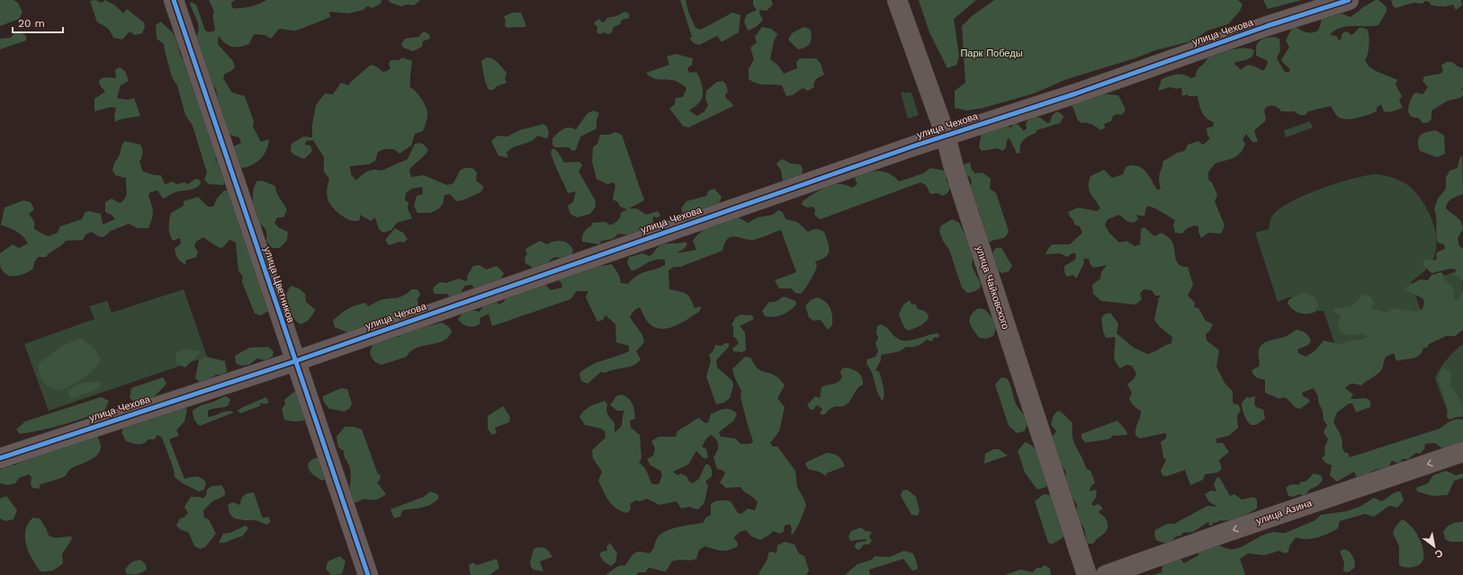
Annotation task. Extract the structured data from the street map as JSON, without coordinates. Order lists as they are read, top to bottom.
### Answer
{
  "streets": {
    "street": [
      "улица Чехова",
      "улица Цветников",
      "улица Чайковского",
      "улица Азина"
    ]
  },
  "crossings": [
    ["улица Чехова", "улица Цветников"],
    ["улица Чехова", "улица Чайковского"]
  ],
  "one_way": ["улица Азина"],
  "parks": ["Парк Победы"],
  "scale_bar": "20 m",
  "north": "bottom right"
}
